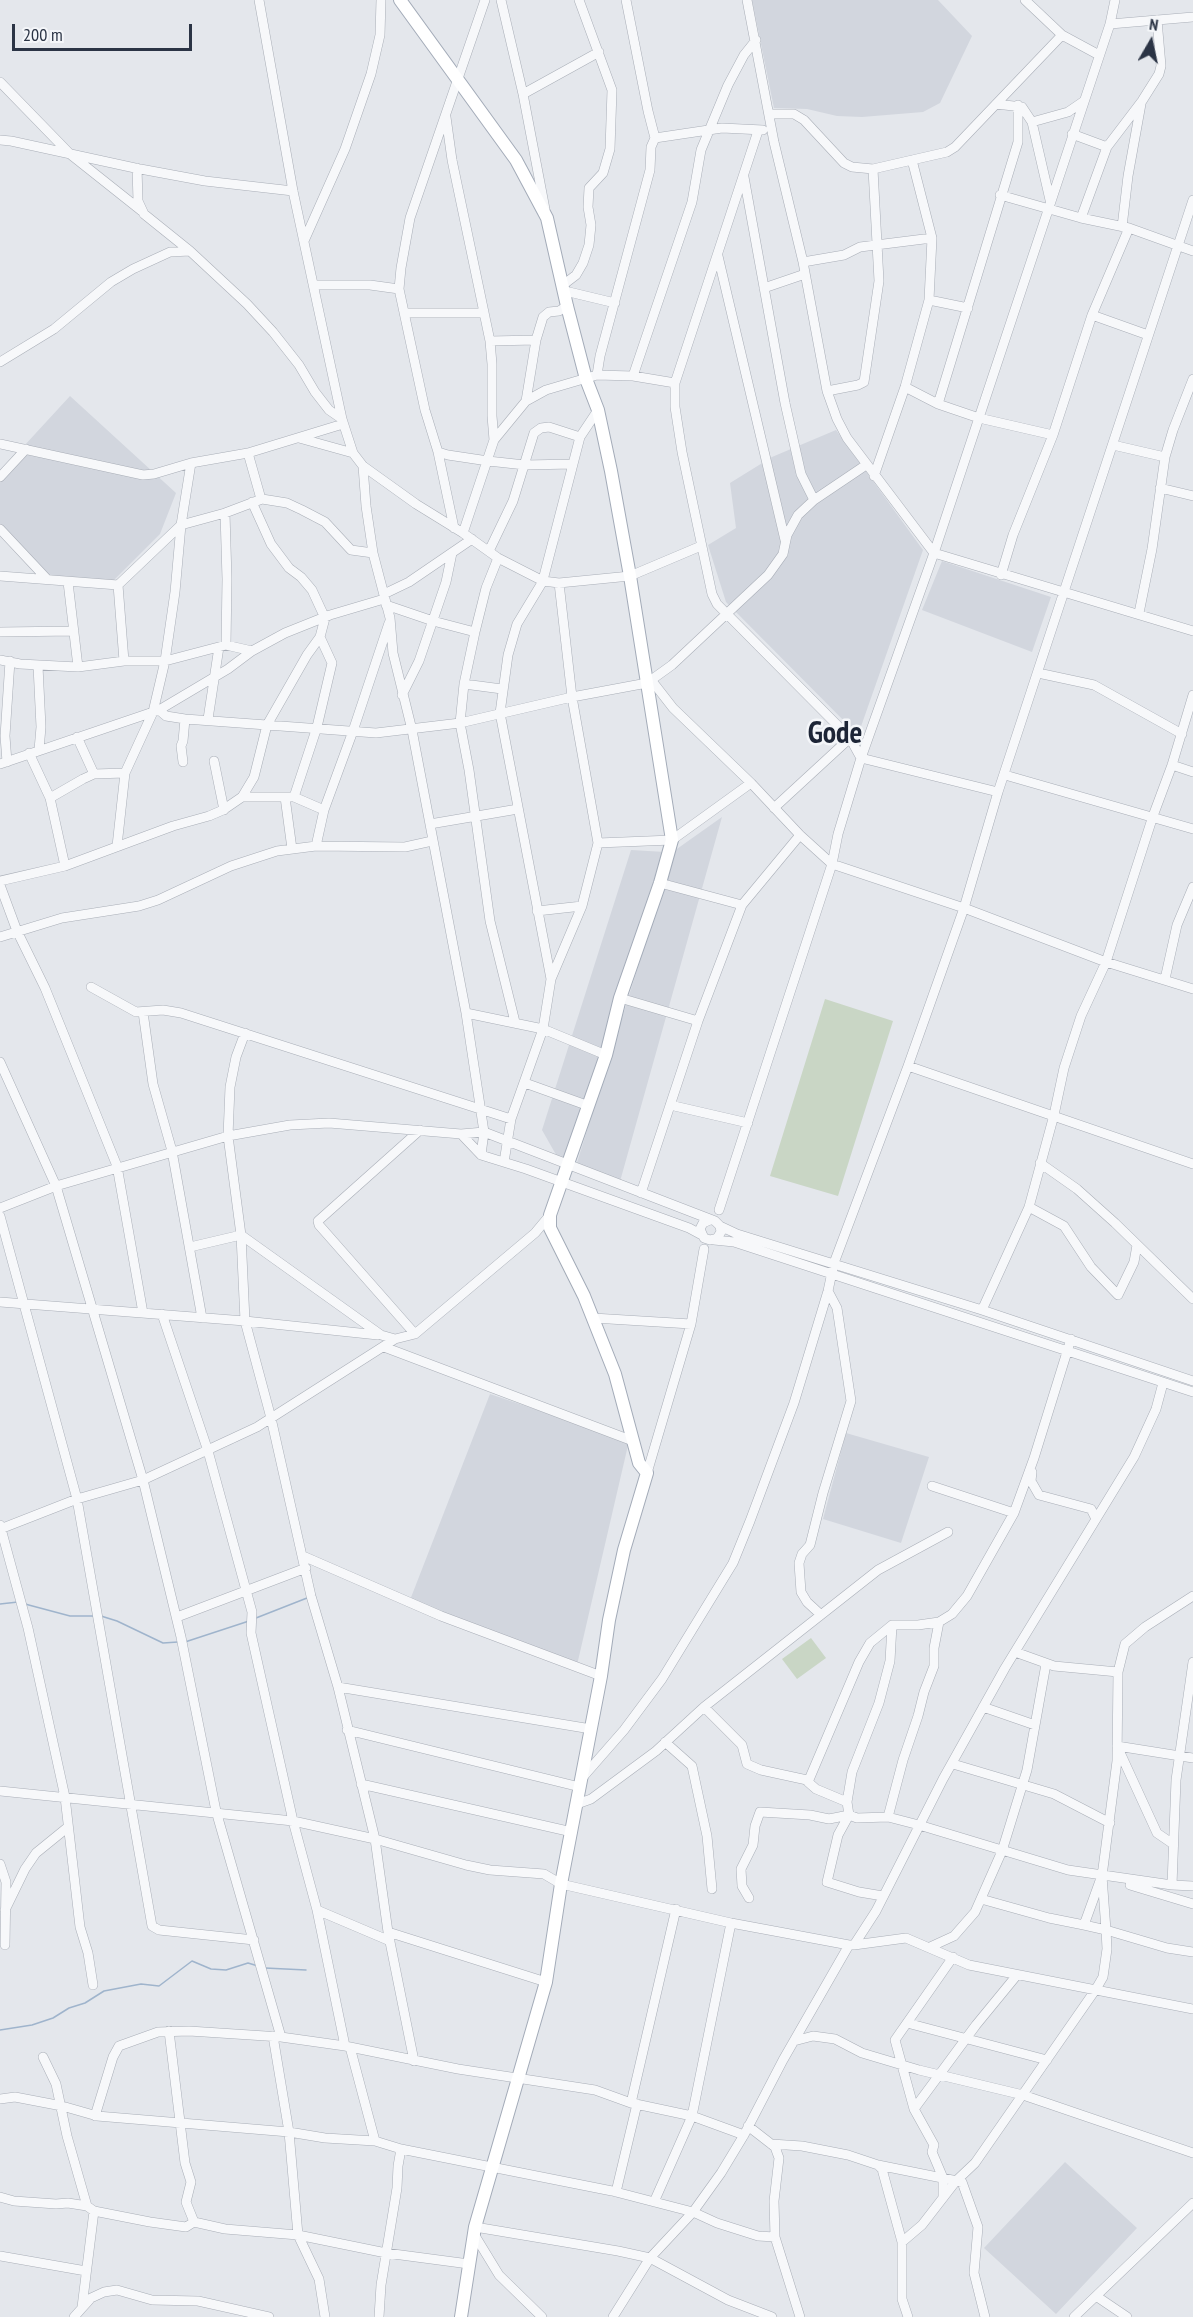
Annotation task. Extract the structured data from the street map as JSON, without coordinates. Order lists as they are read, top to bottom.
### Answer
{
  "districts": ["Gode"],
  "scale_bar": "200 m",
  "north": "top"
}
